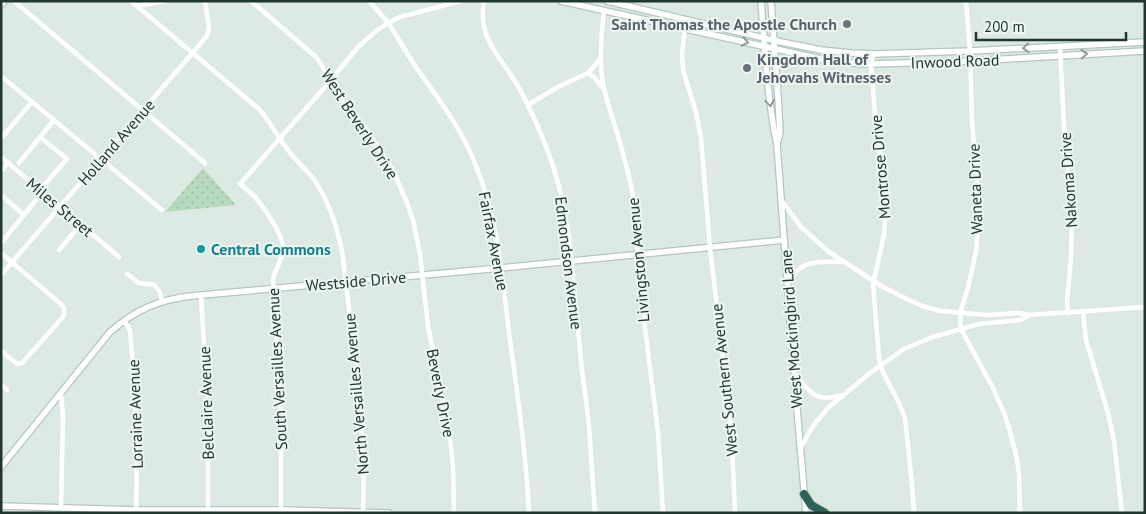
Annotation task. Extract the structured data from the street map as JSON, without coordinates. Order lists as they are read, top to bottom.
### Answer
{
  "streets": {
    "main road": ["Inwood Road", "Westside Drive", "West Mockingbird Lane"],
    "street": [
      "West Beverly Drive",
      "Holland Avenue",
      "Montrose Drive",
      "Nakoma Drive",
      "Waneta Drive",
      "Miles Street",
      "Fairfax Avenue",
      "Livingston Avenue",
      "Edmondson Avenue",
      "South Versailles Avenue",
      "West Southern Avenue",
      "Beverly Drive",
      "North Versailles Avenue",
      "Belclaire Avenue",
      "Lorraine Avenue"
    ]
  },
  "crossings": [
    ["Inwood Road", "Montrose Drive"],
    ["Inwood Road", "Nakoma Drive"],
    ["Inwood Road", "Waneta Drive"],
    ["Inwood Road", "Livingston Avenue"],
    ["Inwood Road", "West Mockingbird Lane"],
    ["Inwood Road", "West Southern Avenue"],
    ["West Beverly Drive", "Westside Drive"],
    ["West Beverly Drive", "Beverly Drive"],
    ["Holland Avenue", "Miles Street"],
    ["Holland Avenue", "North Versailles Avenue"],
    ["Montrose Drive", "West Mockingbird Lane"],
    ["Fairfax Avenue", "Westside Drive"],
    ["Livingston Avenue", "Westside Drive"],
    ["Edmondson Avenue", "Westside Drive"],
    ["Westside Drive", "West Mockingbird Lane"],
    ["Westside Drive", "South Versailles Avenue"],
    ["Westside Drive", "West Southern Avenue"],
    ["Westside Drive", "Beverly Drive"],
    ["Westside Drive", "North Versailles Avenue"],
    ["Westside Drive", "Belclaire Avenue"],
    ["Westside Drive", "Lorraine Avenue"],
    ["South Versailles Avenue", "North Versailles Avenue"]
  ],
  "places": ["Saint Thomas the Apostle Church", "Kingdom Hall of Jehovahs Witnesses", "Central Commons"],
  "scale_bar": "200 m"
}
